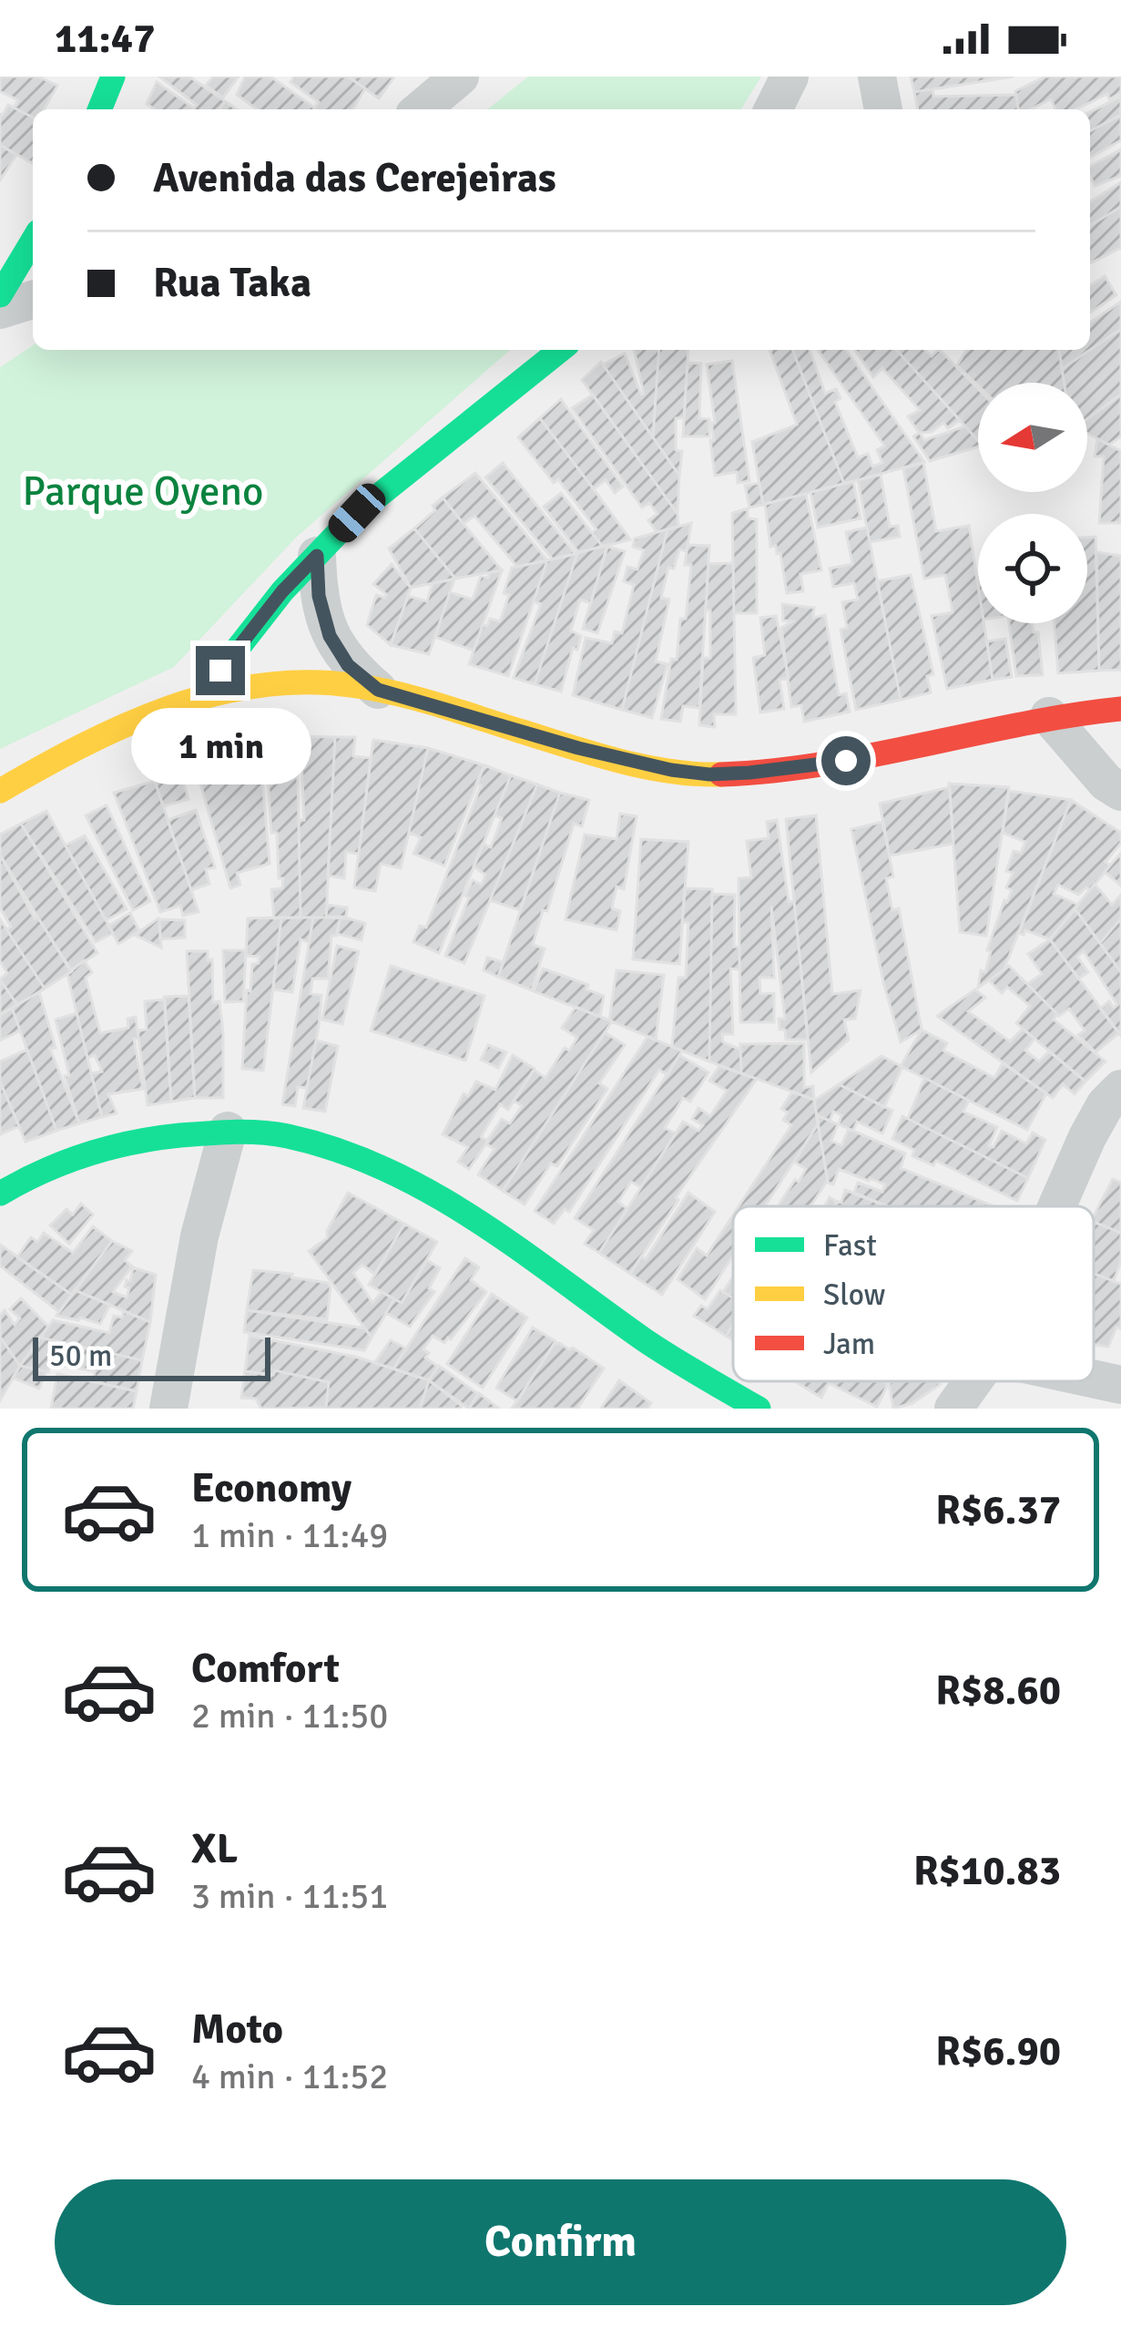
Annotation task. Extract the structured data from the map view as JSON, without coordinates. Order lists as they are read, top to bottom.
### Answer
{
  "parks": ["Parque Oyeno"],
  "legend": ["Fast", "Slow", "Jam"],
  "scale_bar": "50 m",
  "north": "left",
  "page": {
    "status": "11:47",
    "banner": ["Avenida das Cerejeiras", "Rua Taka"],
    "bubble": "1 min",
    "scale": "50 m",
    "list": [
      {
        "name": "Economy",
        "note": "1 min · 11:49",
        "value": "R$6.37"
      },
      {
        "name": "Comfort",
        "note": "2 min · 11:50",
        "value": "R$8.60"
      },
      {
        "name": "XL",
        "note": "3 min · 11:51",
        "value": "R$10.83"
      },
      {
        "name": "Moto",
        "note": "4 min · 11:52",
        "value": "R$6.90"
      }
    ],
    "buttons": "Confirm"
  }
}
